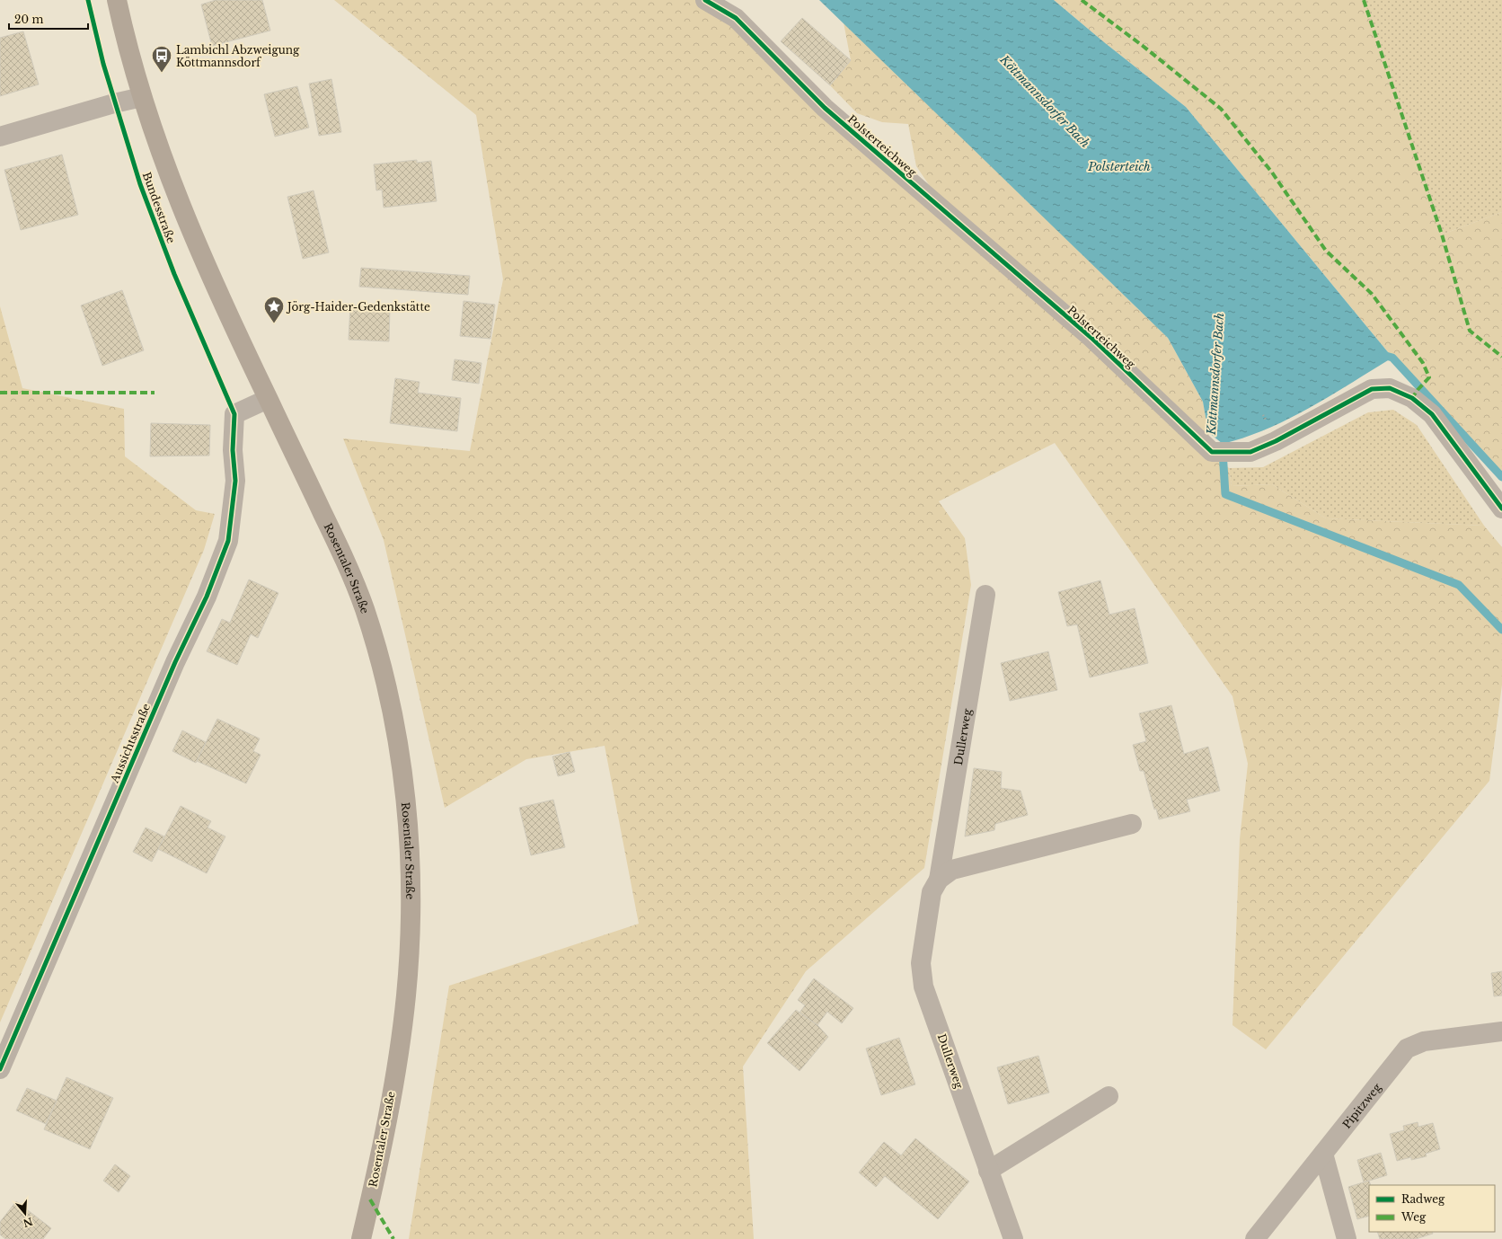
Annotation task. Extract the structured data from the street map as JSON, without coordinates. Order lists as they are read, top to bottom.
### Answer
{
  "streets": {
    "main road": ["Bundesstraße", "Rosentaler Straße"],
    "street": [
      "Polsterteichweg",
      "Dullerweg",
      "Aussichtsstraße",
      "Pipitzweg"
    ]
  },
  "crossings": [
    ["Bundesstraße", "Rosentaler Straße"],
    ["Bundesstraße", "Aussichtsstraße"]
  ],
  "water": ["Köttmannsdorfer Bach", "Polsterteich"],
  "places": {
    "bus stop": ["Lambichl Abzweigung Köttmannsdorf"],
    "place": ["Jörg-Haider-Gedenkstätte"]
  },
  "legend": ["Radweg", "Weg"],
  "scale_bar": "20 m",
  "north": "bottom"
}
